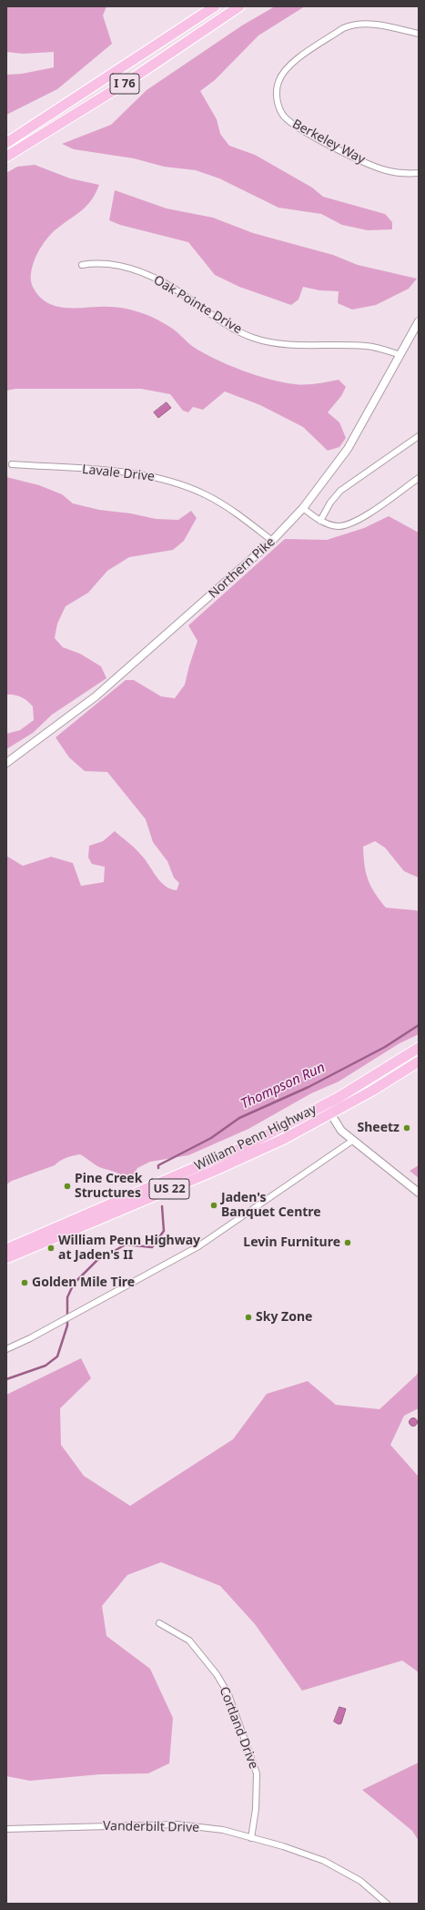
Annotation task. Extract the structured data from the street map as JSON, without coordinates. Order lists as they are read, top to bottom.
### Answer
{
  "streets": {
    "highway": ["I 76", "William Penn Highway", "US 22"],
    "main road": ["Northern Pike"],
    "street": [
      "Berkeley Way",
      "Oak Pointe Drive",
      "Lavale Drive",
      "Cortland Drive",
      "Vanderbilt Drive"
    ]
  },
  "crossings": [
    ["Oak Pointe Drive", "Northern Pike"],
    ["Lavale Drive", "Northern Pike"],
    ["Cortland Drive", "Vanderbilt Drive"]
  ],
  "water": ["Thompson Run"],
  "places": [
    "Sheetz",
    "Pine Creek Structures",
    "Jaden's Banquet Centre",
    "Levin Furniture",
    "William Penn Highway at Jaden's II",
    "Golden Mile Tire",
    "Sky Zone"
  ]
}
